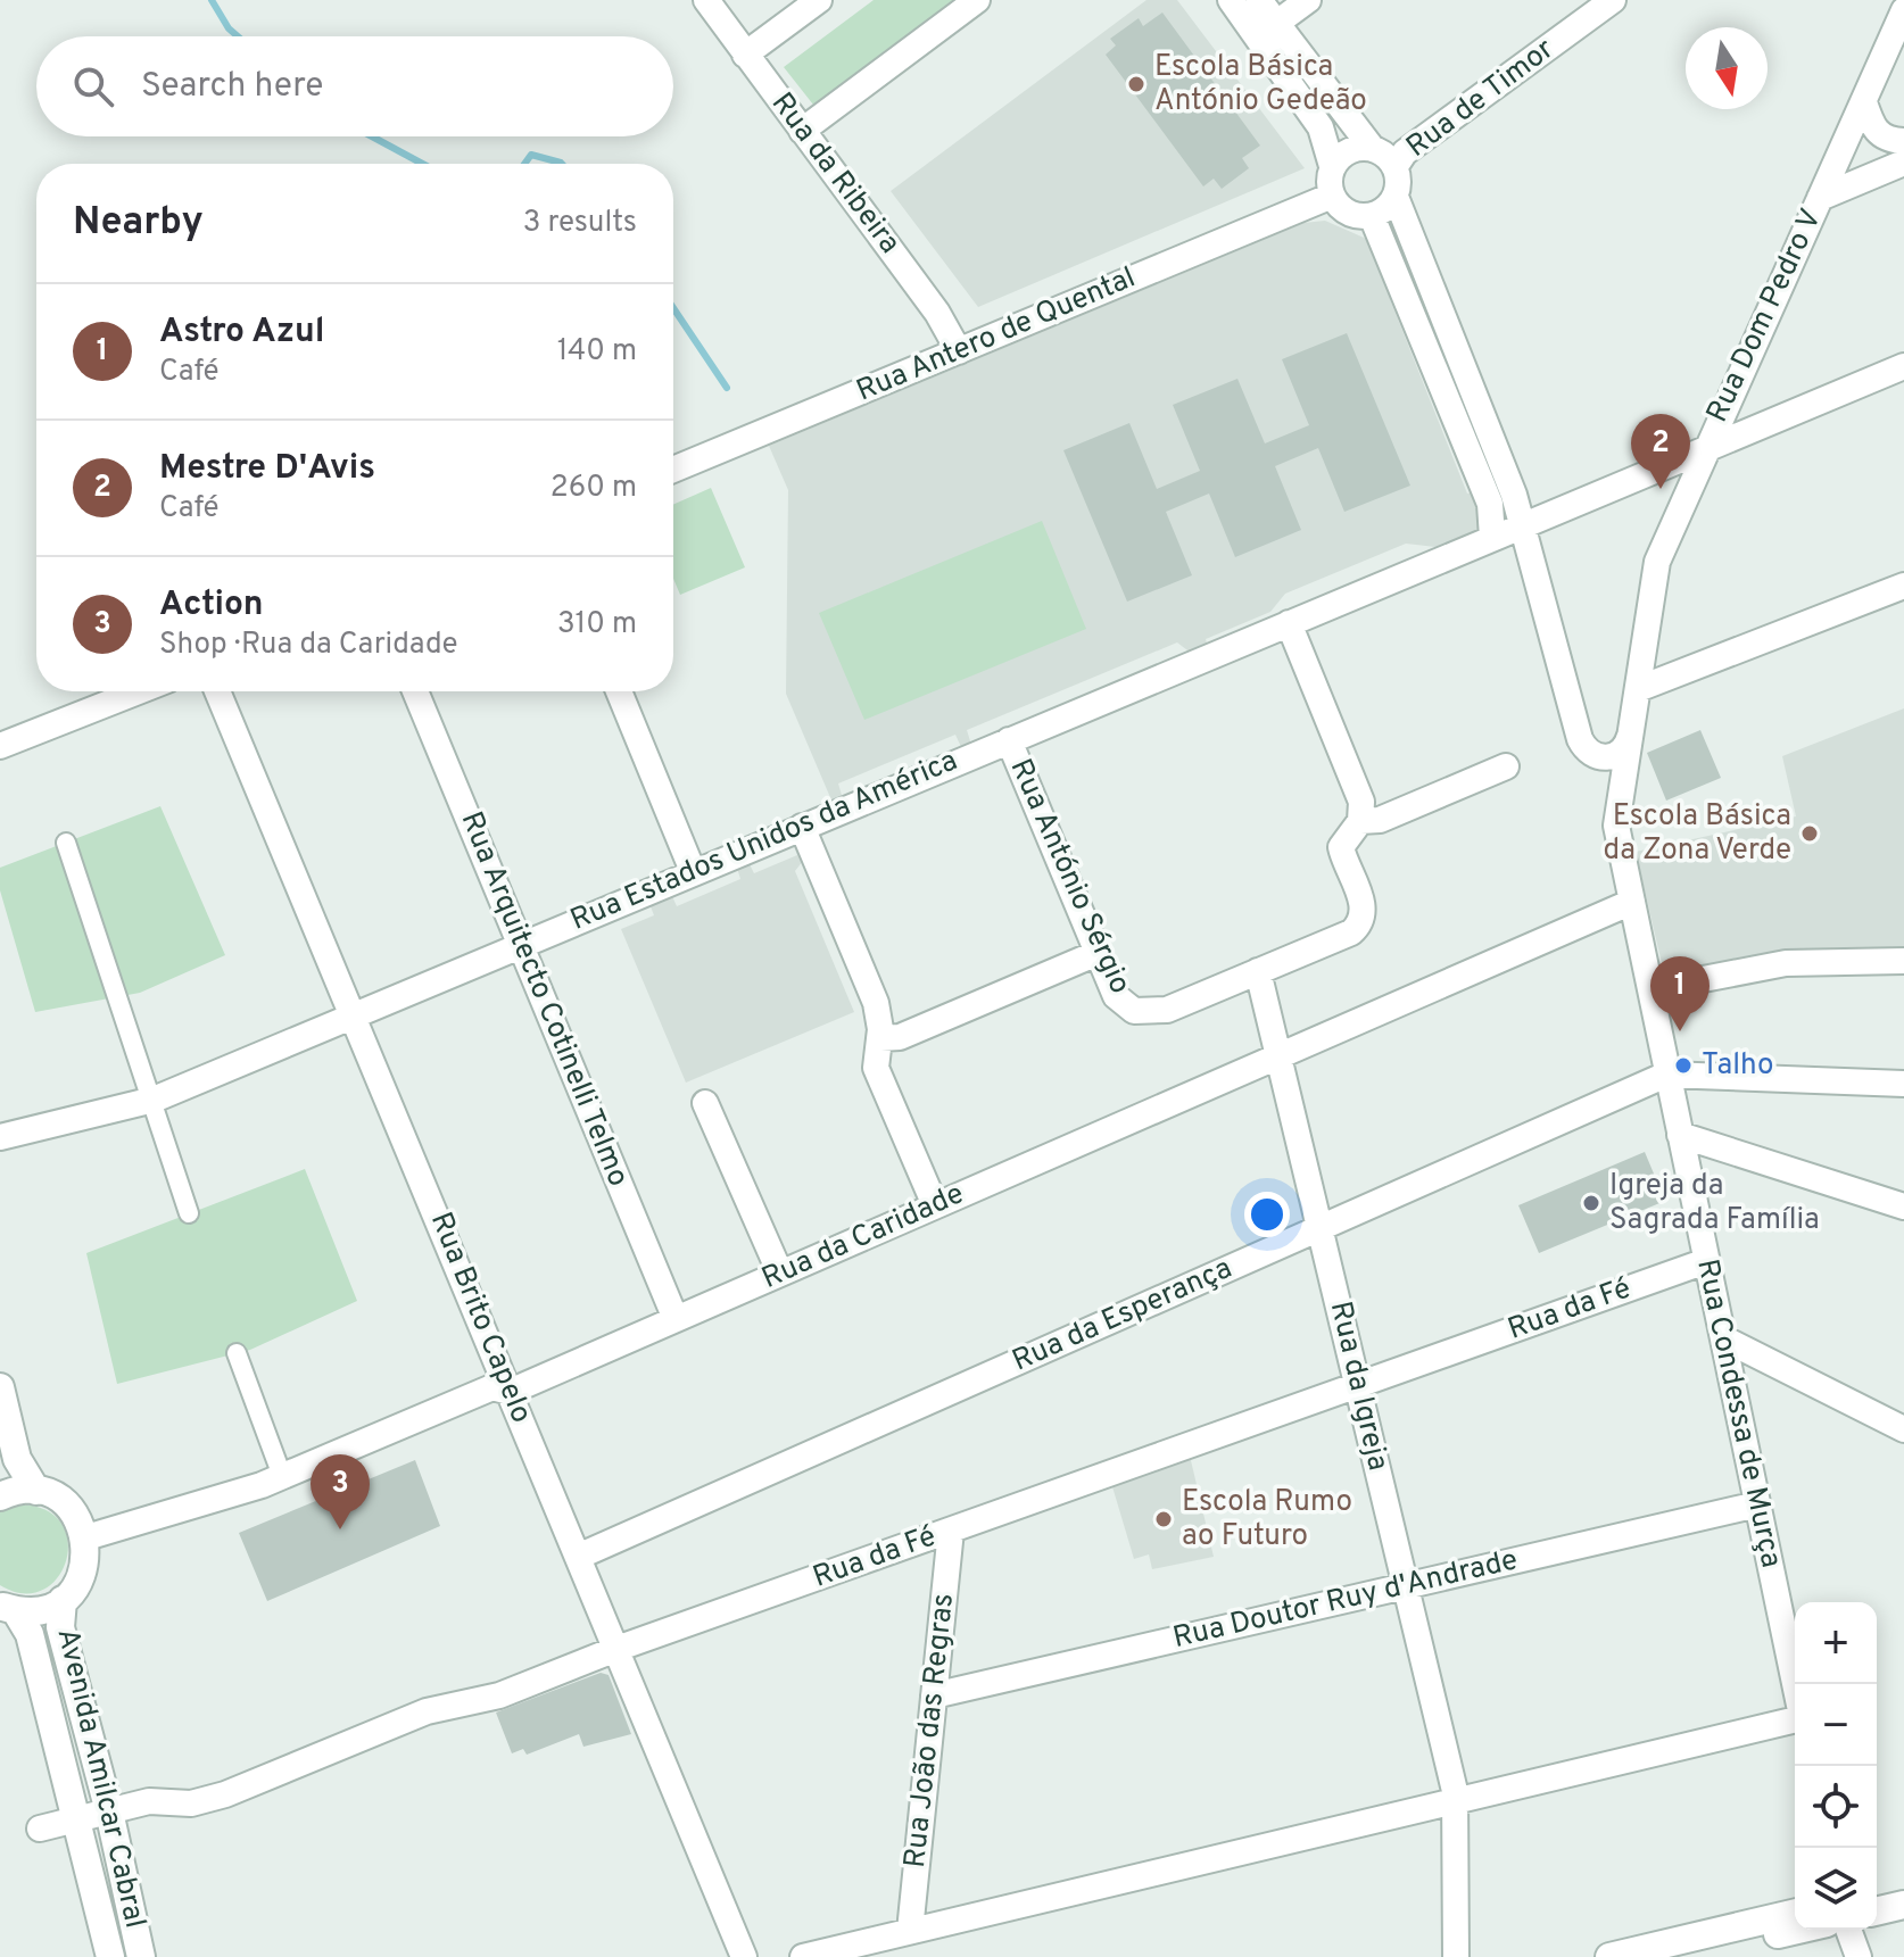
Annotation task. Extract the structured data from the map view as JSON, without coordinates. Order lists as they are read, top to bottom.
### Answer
{
  "streets": {
    "street": [
      "Rua de Timor",
      "Rua da Ribeira",
      "Rua Dom Pedro V",
      "Rua Antero de Quental",
      "Rua Estados Unidos da América",
      "Rua António Sérgio",
      "Rua Arquitecto Cotinelli Telmo",
      "Rua da Caridade",
      "Rua da Fé",
      "Rua da Esperança",
      "Rua Brito Capelo",
      "Rua da Igreja",
      "Rua Condessa de Murça",
      "Rua Doutor Ruy d'Andrade",
      "Rua João das Regras",
      "Avenida Amilcar Cabral"
    ]
  },
  "crossings": [
    ["Rua de Timor", "Rua Antero de Quental"],
    ["Rua da Ribeira", "Rua Antero de Quental"],
    ["Rua Dom Pedro V", "Rua Estados Unidos da América"],
    ["Rua Dom Pedro V", "Rua Condessa de Murça"],
    ["Rua Estados Unidos da América", "Rua António Sérgio"],
    ["Rua Estados Unidos da América", "Rua Arquitecto Cotinelli Telmo"],
    ["Rua Estados Unidos da América", "Rua Brito Capelo"],
    ["Rua António Sérgio", "Rua da Igreja"],
    ["Rua Arquitecto Cotinelli Telmo", "Rua da Caridade"],
    ["Rua da Caridade", "Rua Brito Capelo"],
    ["Rua da Caridade", "Rua da Igreja"],
    ["Rua da Caridade", "Rua Condessa de Murça"],
    ["Rua da Fé", "Rua Brito Capelo"],
    ["Rua da Fé", "Rua da Igreja"],
    ["Rua da Fé", "Rua Condessa de Murça"],
    ["Rua da Fé", "Rua João das Regras"],
    ["Rua da Fé", "Avenida Amilcar Cabral"],
    ["Rua da Esperança", "Rua Brito Capelo"],
    ["Rua da Esperança", "Rua da Igreja"],
    ["Rua da Esperança", "Rua Condessa de Murça"],
    ["Rua da Igreja", "Rua Doutor Ruy d'Andrade"],
    ["Rua Condessa de Murça", "Rua Doutor Ruy d'Andrade"],
    ["Rua Doutor Ruy d'Andrade", "Rua João das Regras"]
  ],
  "places": [
    "Escola Básica António Gedeão",
    "Escola Básica da Zona Verde",
    "Talho",
    "Igreja da Sagrada Família",
    "Escola Rumo ao Futuro"
  ],
  "north": "bottom",
  "page": {
    "search": "Search here",
    "heading": ["Nearby", "3 results"],
    "list": [
      {
        "mark": "1",
        "name": "Astro Azul",
        "note": "Café",
        "value": "140 m"
      },
      {
        "mark": "2",
        "name": "Mestre D'Avis",
        "note": "Café",
        "value": "260 m"
      },
      {
        "mark": "3",
        "name": "Action",
        "note": "Shop · Rua da Caridade",
        "value": "310 m"
      }
    ],
    "pins": ["2", "1", "3"],
    "map_buttons": ["+", "−"]
  }
}
